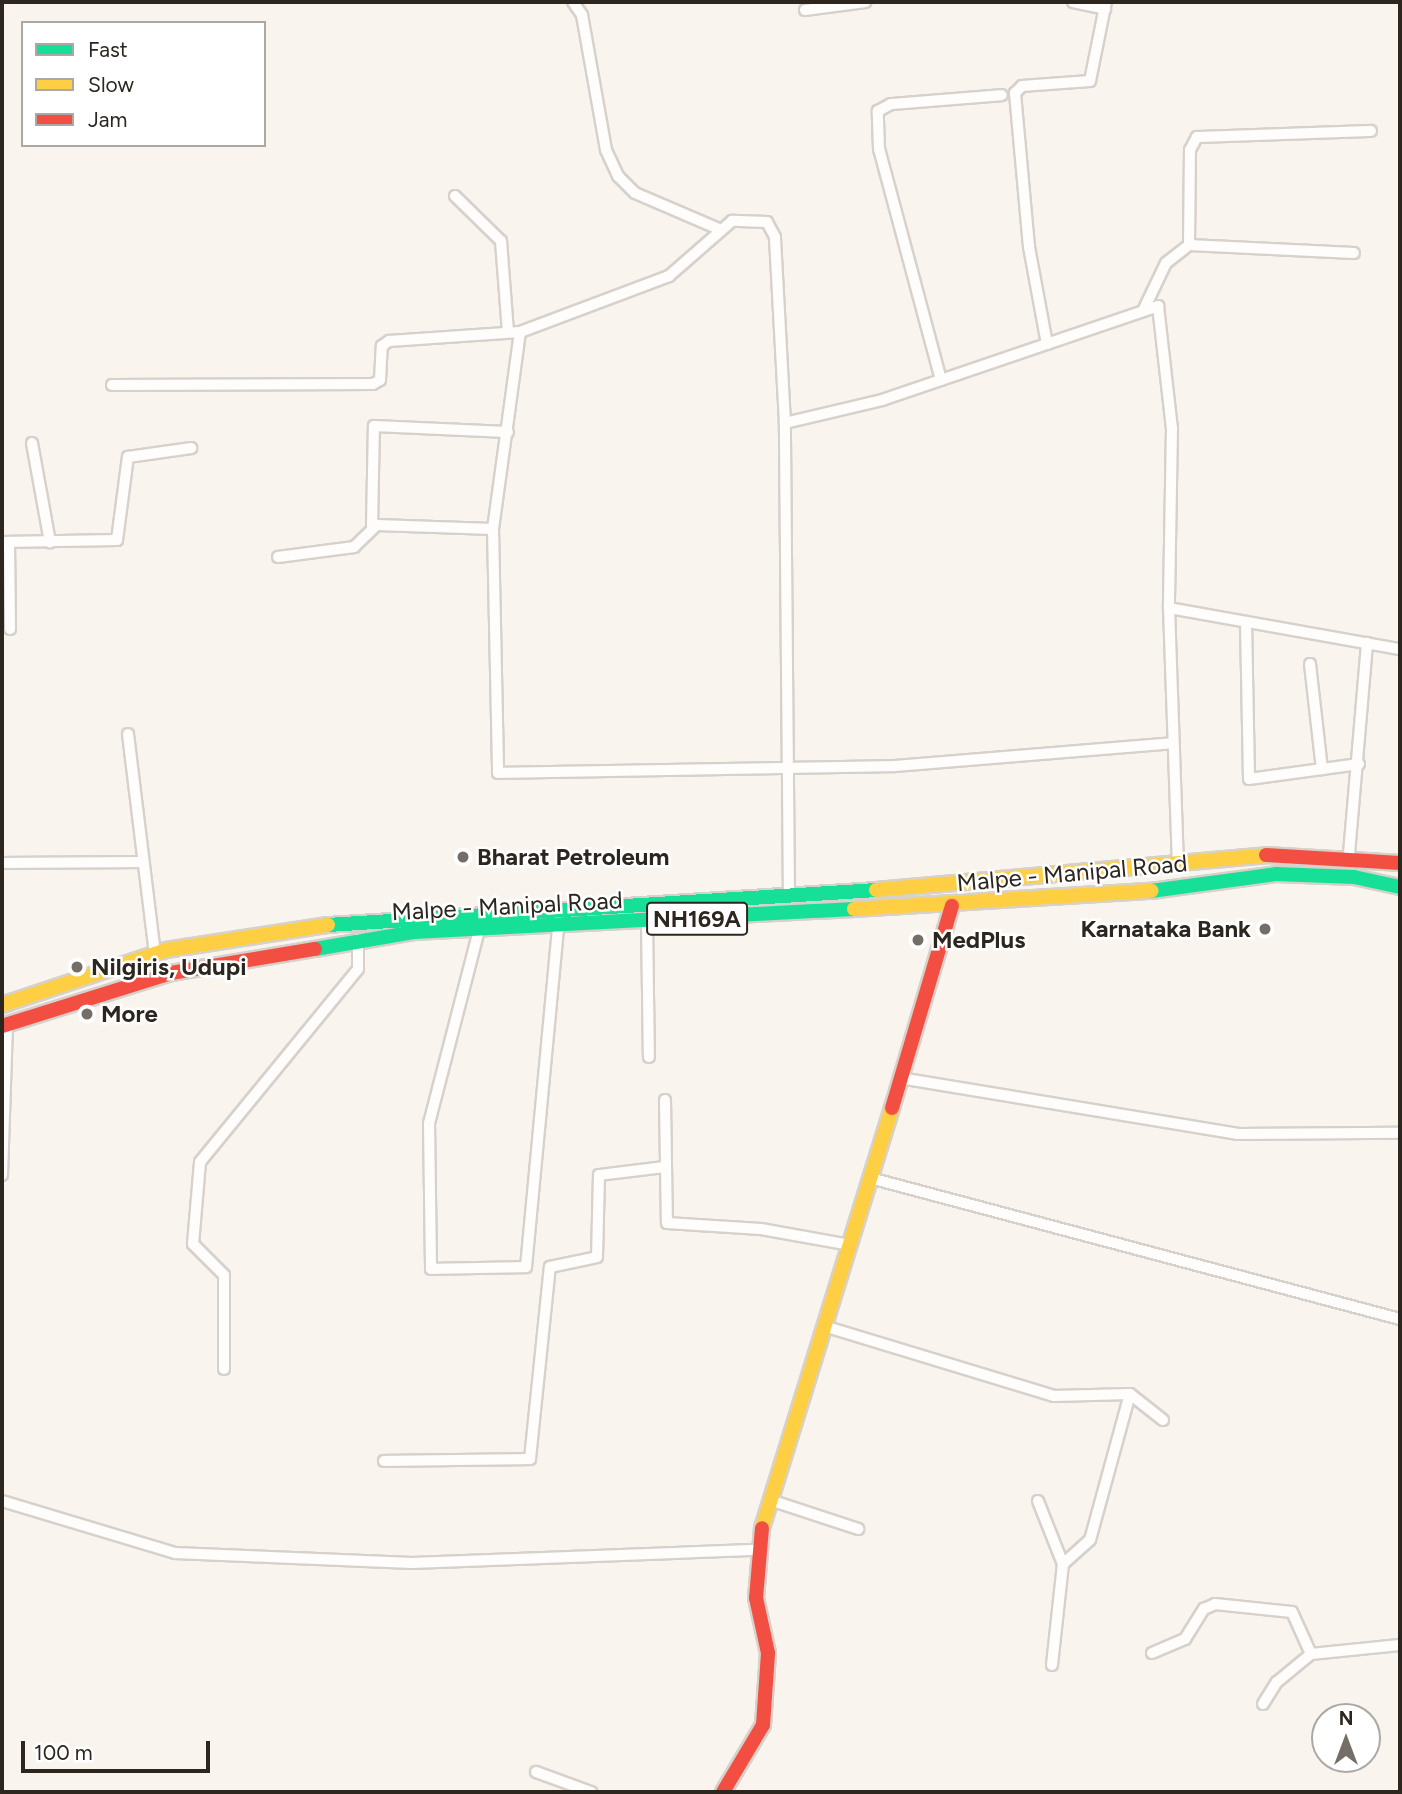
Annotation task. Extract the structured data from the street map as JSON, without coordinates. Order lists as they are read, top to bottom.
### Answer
{
  "streets": {
    "main road": ["Malpe - Manipal Road", "NH169A"]
  },
  "places": [
    "Bharat Petroleum",
    "Karnataka Bank",
    "MedPlus",
    "Nilgiris, Udupi",
    "More"
  ],
  "legend": ["Fast", "Slow", "Jam"],
  "scale_bar": "100 m",
  "north": "top"
}
